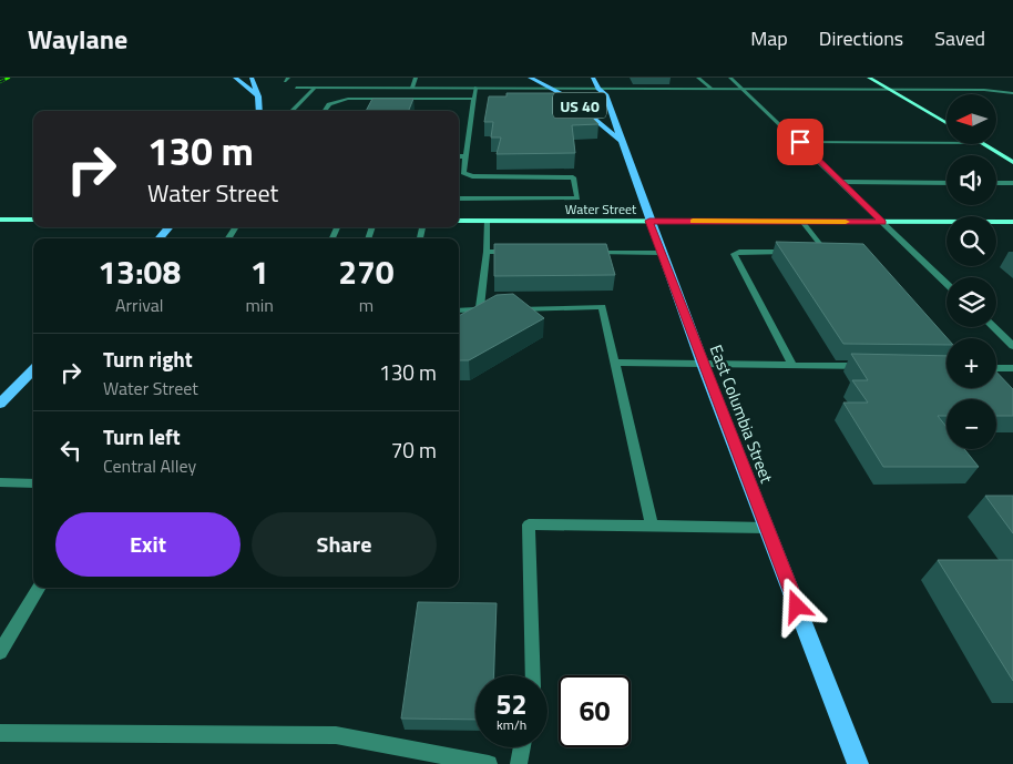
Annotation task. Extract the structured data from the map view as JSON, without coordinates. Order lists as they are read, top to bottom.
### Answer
{
  "streets": {
    "main road": ["US 40", "East Columbia Street"],
    "street": ["Water Street"]
  },
  "crossings": [
    ["US 40", "East Columbia Street"],
    ["Water Street", "East Columbia Street"]
  ],
  "north": "left",
  "page": {
    "header": "Waylane",
    "nav": ["Map", "Directions", "Saved"],
    "map_buttons": ["+", "−"],
    "turn": ["130 m", "Water Street"],
    "eta": [
      "13:08",
      "Arrival",
      "1",
      "min",
      "270",
      "m"
    ],
    "list": [
      {
        "name": "Turn right",
        "note": "Water Street",
        "value": "130 m"
      },
      {
        "name": "Turn left",
        "note": "Central Alley",
        "value": "70 m"
      }
    ],
    "buttons": ["Exit", "Share"],
    "speed": "52 km/h",
    "limit": "60"
  }
}
